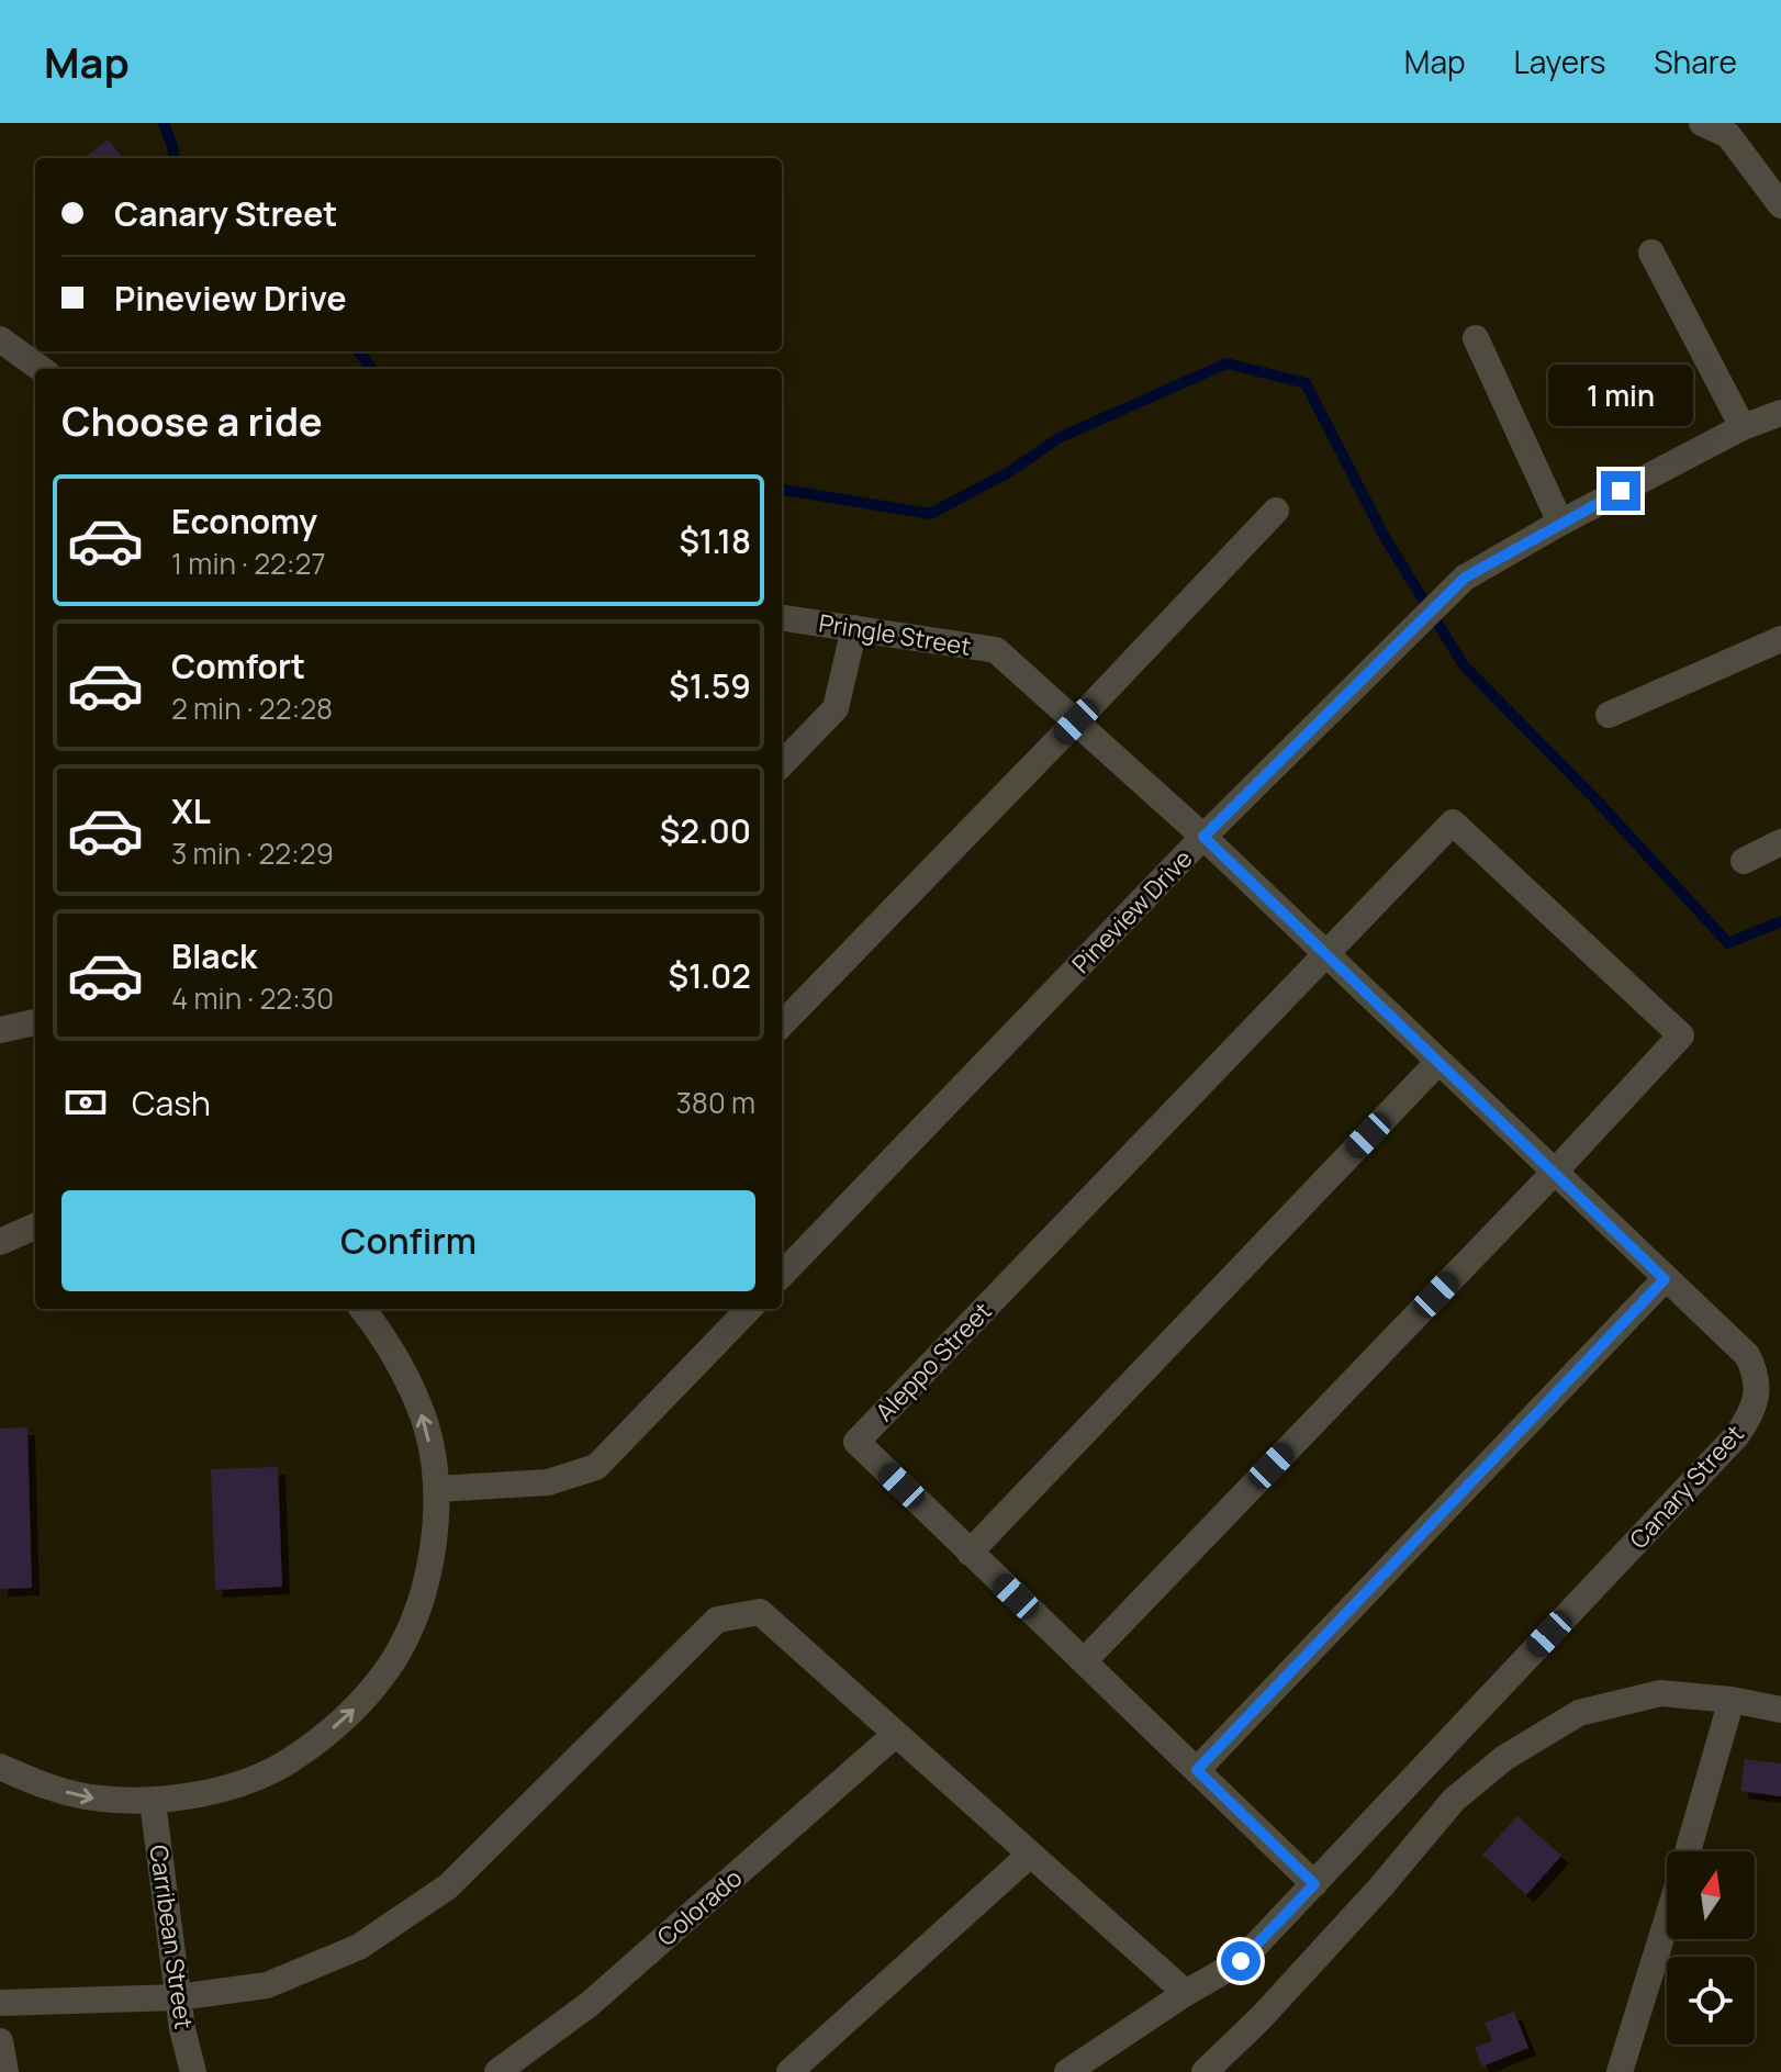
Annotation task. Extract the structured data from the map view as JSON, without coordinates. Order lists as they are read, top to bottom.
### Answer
{
  "streets": {
    "street": [
      "Pringle Street",
      "Pineview Drive",
      "Aleppo Street",
      "Canary Street",
      "Colorado",
      "Carribean Street"
    ]
  },
  "crossings": [
    ["Pringle Street", "Pineview Drive"],
    ["Pringle Street", "Canary Street"],
    ["Pineview Drive", "Canary Street"],
    ["Aleppo Street", "Canary Street"]
  ],
  "north": "top",
  "page": {
    "header": "Map",
    "nav": ["Map", "Layers", "Share"],
    "banner": ["Canary Street", "Pineview Drive"],
    "bubble": "1 min",
    "heading": "Choose a ride",
    "list": [
      {
        "name": "Economy",
        "note": "1 min · 22:27",
        "value": "$1.18"
      },
      {
        "name": "Comfort",
        "note": "2 min · 22:28",
        "value": "$1.59"
      },
      {
        "name": "XL",
        "note": "3 min · 22:29",
        "value": "$2.00"
      },
      {
        "name": "Black",
        "note": "4 min · 22:30",
        "value": "$1.02"
      }
    ],
    "pay": ["Cash", "380 m"],
    "buttons": "Confirm"
  }
}
